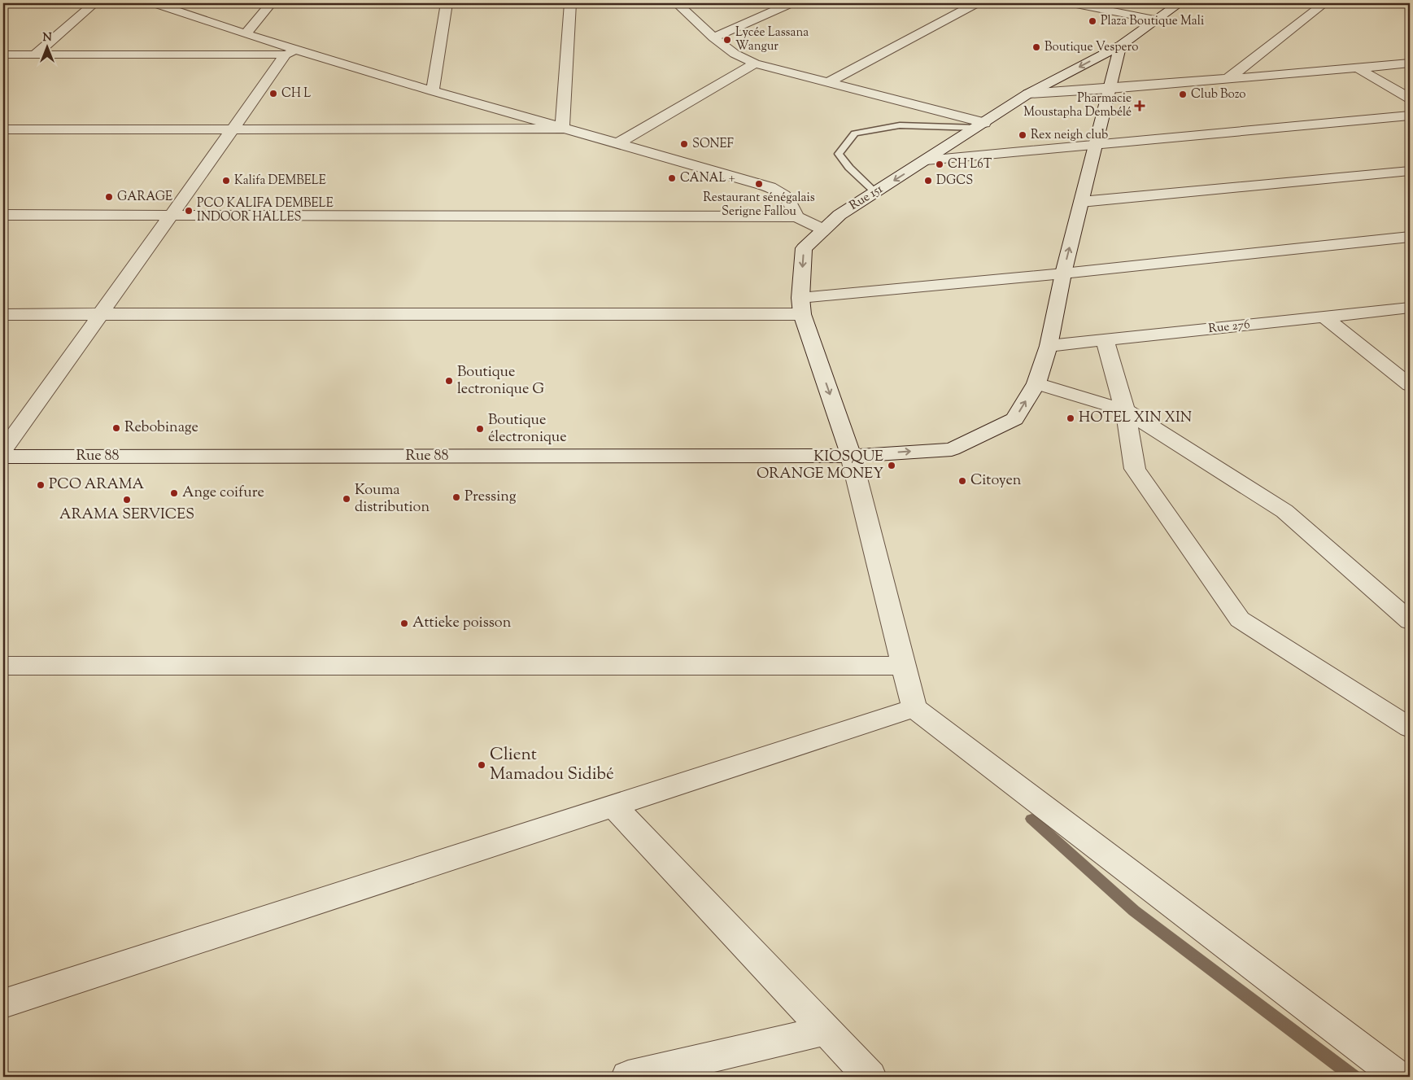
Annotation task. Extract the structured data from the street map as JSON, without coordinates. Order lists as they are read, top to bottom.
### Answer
{
  "streets": {
    "street": ["Rue 151", "Rue 276", "Rue 88"]
  },
  "crossings": [
    ["Rue 151", "Rue 88"],
    ["Rue 276", "Rue 88"]
  ],
  "one_way": ["Rue 151"],
  "places": {
    "other": [
      "Plaza Boutique Mali",
      "Lycée Lassana Wangur",
      "Boutique Vespero",
      "CH L",
      "Club Bozo",
      "Rex neigh club",
      "SONEF",
      "CH L6T",
      "CANAL +",
      "Kalifa DEMBELE",
      "DGCS",
      "Restaurant sénégalais Serigne Fallou",
      "GARAGE",
      "PCO KALIFA DEMBELE INDOOR HALLES",
      "Boutique lectronique G",
      "HOTEL XIN XIN",
      "Rebobinage",
      "Boutique électronique",
      "KIOSQUE ORANGE MONEY",
      "Citoyen",
      "PCO ARAMA",
      "Ange coifure",
      "Pressing",
      "Kouma distribution",
      "ARAMA SERVICES",
      "Attieke poisson",
      "Client Mamadou Sidibé"
    ],
    "health": ["Pharmacie Moustapha Dembélé"]
  },
  "north": "top"
}
